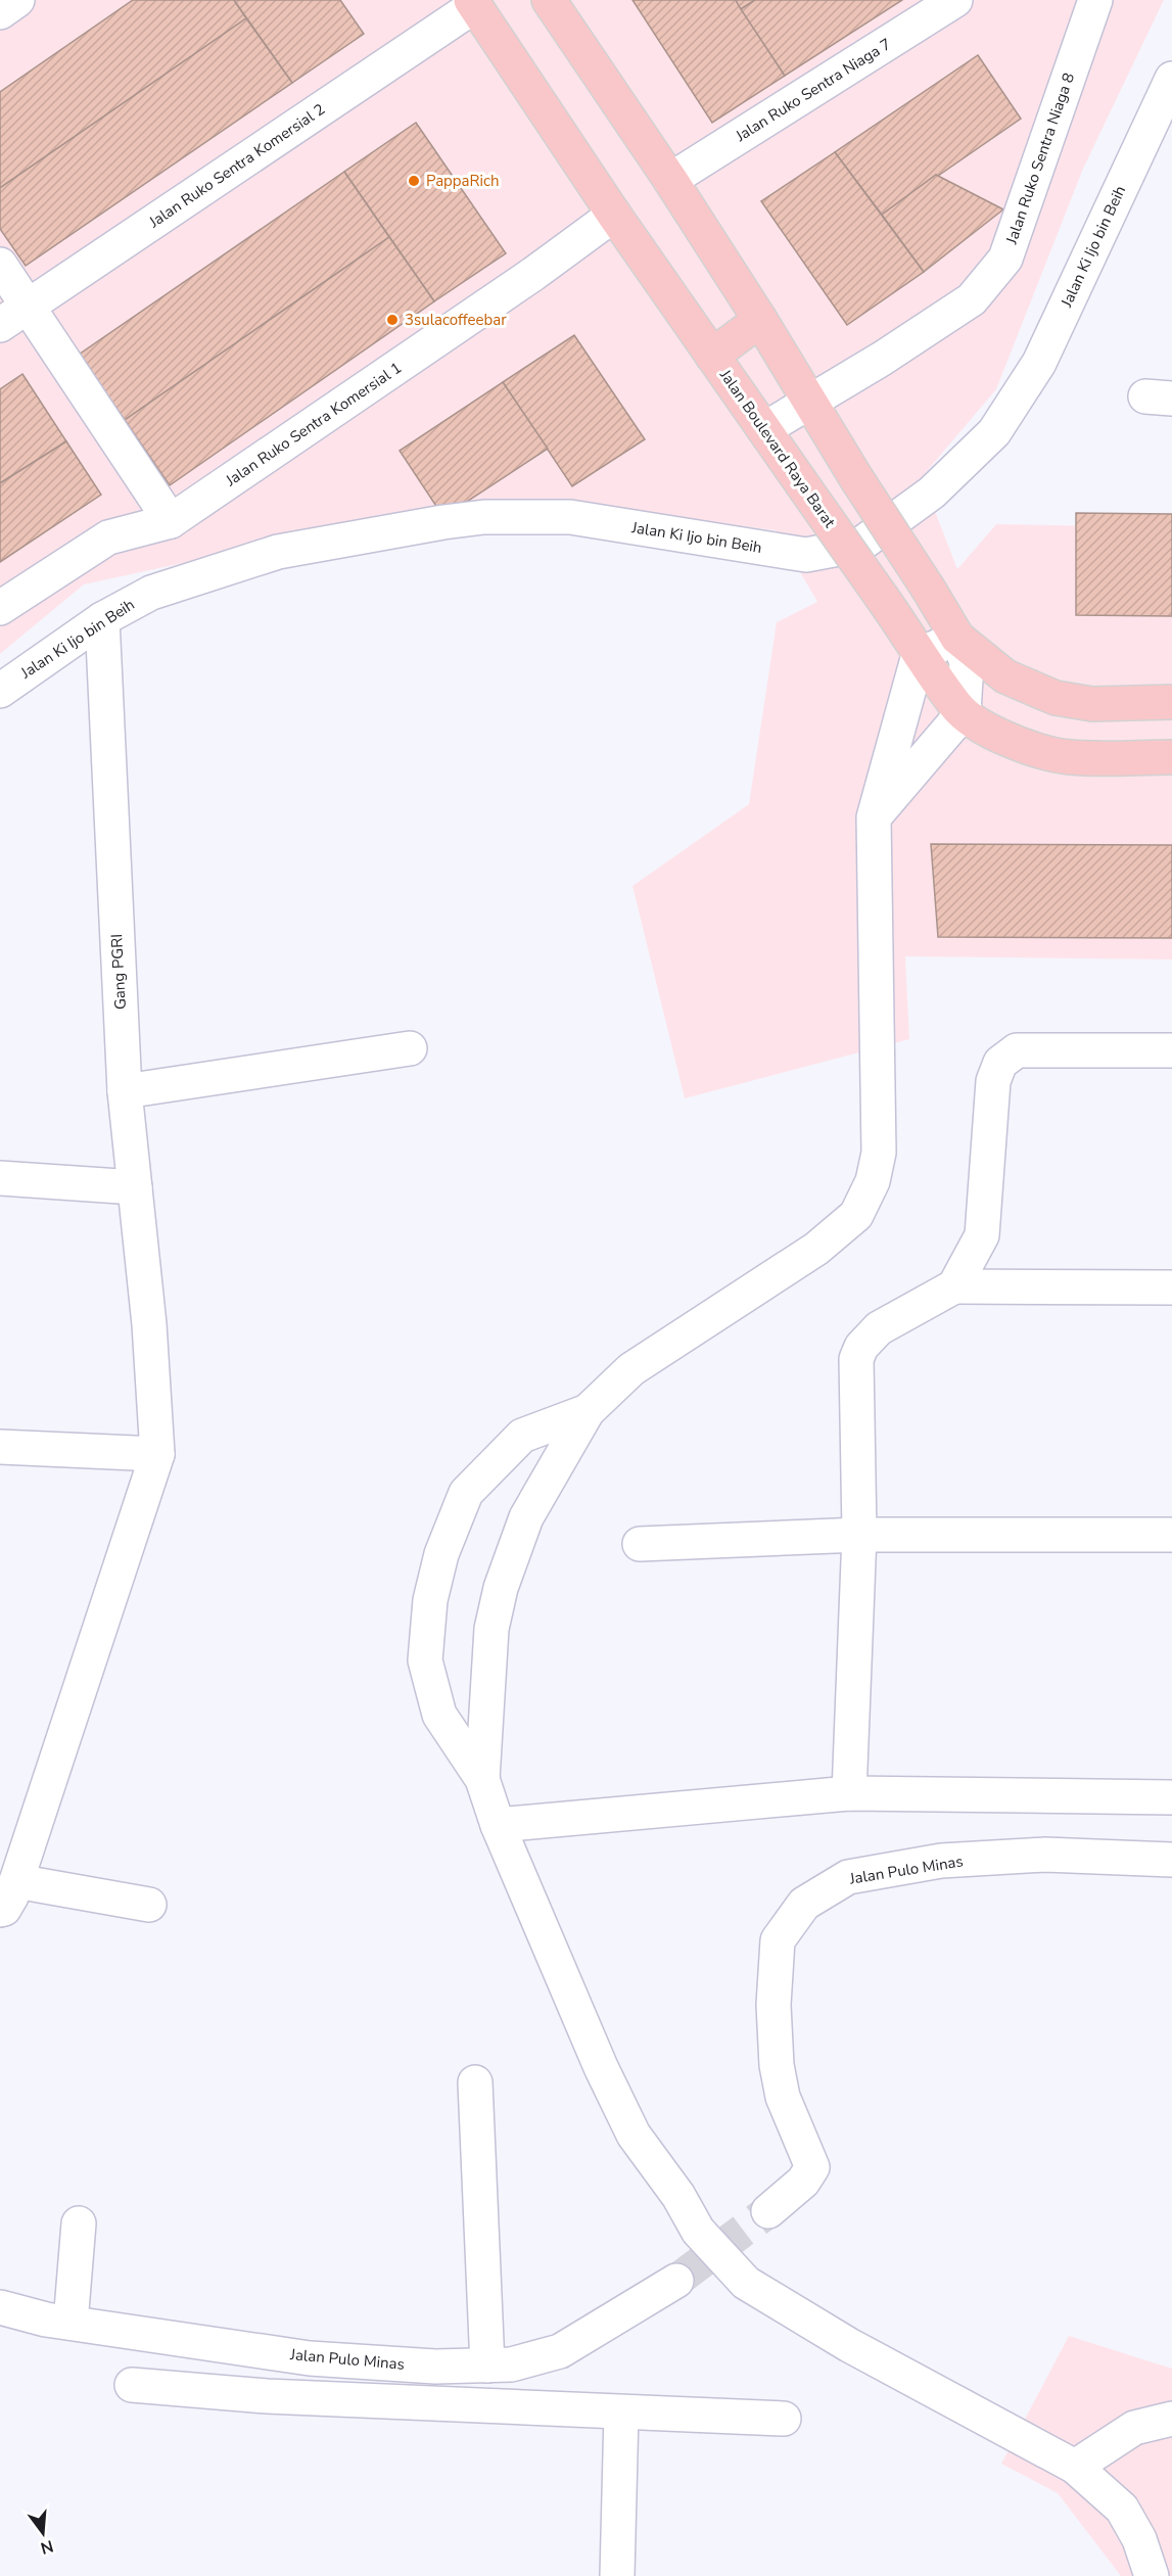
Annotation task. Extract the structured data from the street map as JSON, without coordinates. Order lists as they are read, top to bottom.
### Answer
{
  "streets": {
    "main road": ["Jalan Boulevard Raya Barat"],
    "street": [
      "Jalan Ruko Sentra Niaga 7",
      "Jalan Ruko Sentra Niaga 8",
      "Jalan Ruko Sentra Komersial 2",
      "Jalan Ki Ijo bin Beih",
      "Jalan Ruko Sentra Komersial 1",
      "Gang PGRI",
      "Jalan Pulo Minas"
    ]
  },
  "crossings": [
    ["Jalan Ruko Sentra Niaga 8", "Jalan Boulevard Raya Barat"],
    ["Jalan Ruko Sentra Komersial 2", "Jalan Boulevard Raya Barat"],
    ["Jalan Ki Ijo bin Beih", "Gang PGRI"],
    ["Jalan Ruko Sentra Komersial 1", "Jalan Boulevard Raya Barat"]
  ],
  "places": ["PappaRich", "3sulacoffeebar"],
  "north": "bottom"
}
